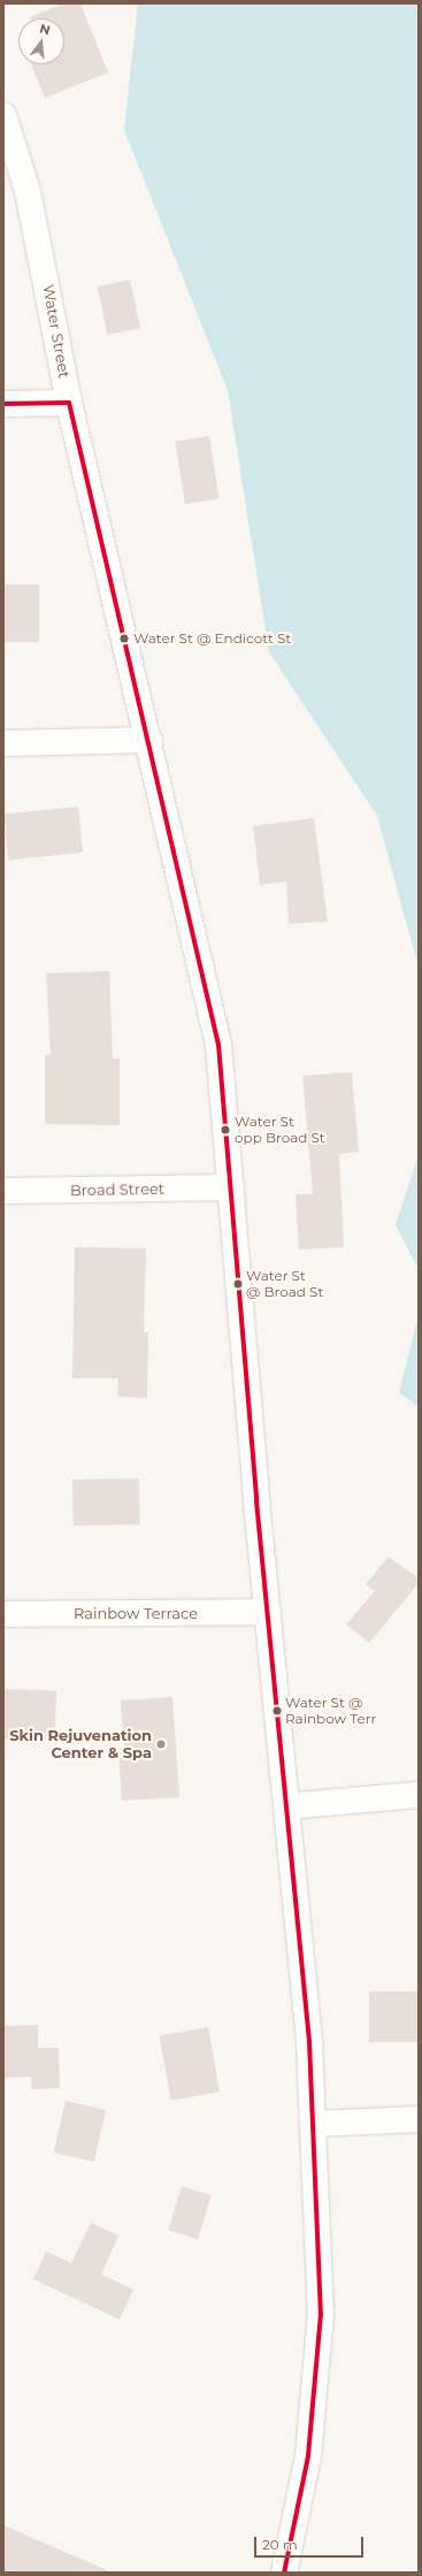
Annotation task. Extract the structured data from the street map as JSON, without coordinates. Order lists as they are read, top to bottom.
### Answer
{
  "streets": {
    "main road": ["Water Street", "Broad Street", "Rainbow Terrace"]
  },
  "crossings": [
    ["Water Street", "Broad Street"],
    ["Water Street", "Rainbow Terrace"]
  ],
  "places": [
    "Water St @ Endicott St",
    "Water St opp Broad St",
    "Water St @ Broad St",
    "Water St @ Rainbow Terr",
    "Skin Rejuvenation Center & Spa"
  ],
  "scale_bar": "20 m",
  "north": "top"
}
